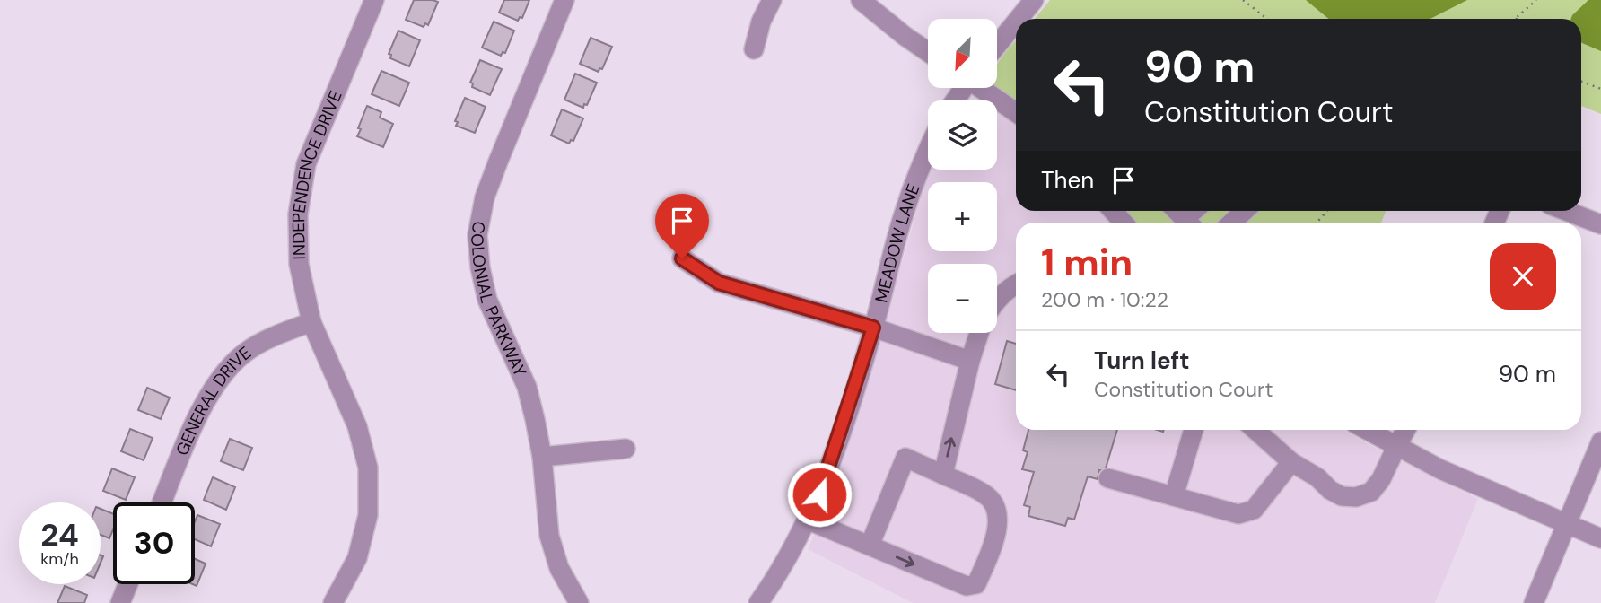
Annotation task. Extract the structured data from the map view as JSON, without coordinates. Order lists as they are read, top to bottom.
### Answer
{
  "streets": {
    "street": [
      "INDEPENDENCE DRIVE",
      "MEADOW LANE",
      "COLONIAL PARKWAY",
      "GENERAL DRIVE"
    ]
  },
  "crossings": [
    ["INDEPENDENCE DRIVE", "GENERAL DRIVE"]
  ],
  "north": "bottom left",
  "page": {
    "map_buttons": ["+", "−"],
    "turn": ["90 m", "Constitution Court"],
    "then": "Then",
    "heading": ["1 min", "200 m · 10:22"],
    "list": [
      {
        "name": "Turn left",
        "note": "Constitution Court",
        "value": "90 m"
      }
    ],
    "speed": "24 km/h",
    "limit": "30"
  }
}
